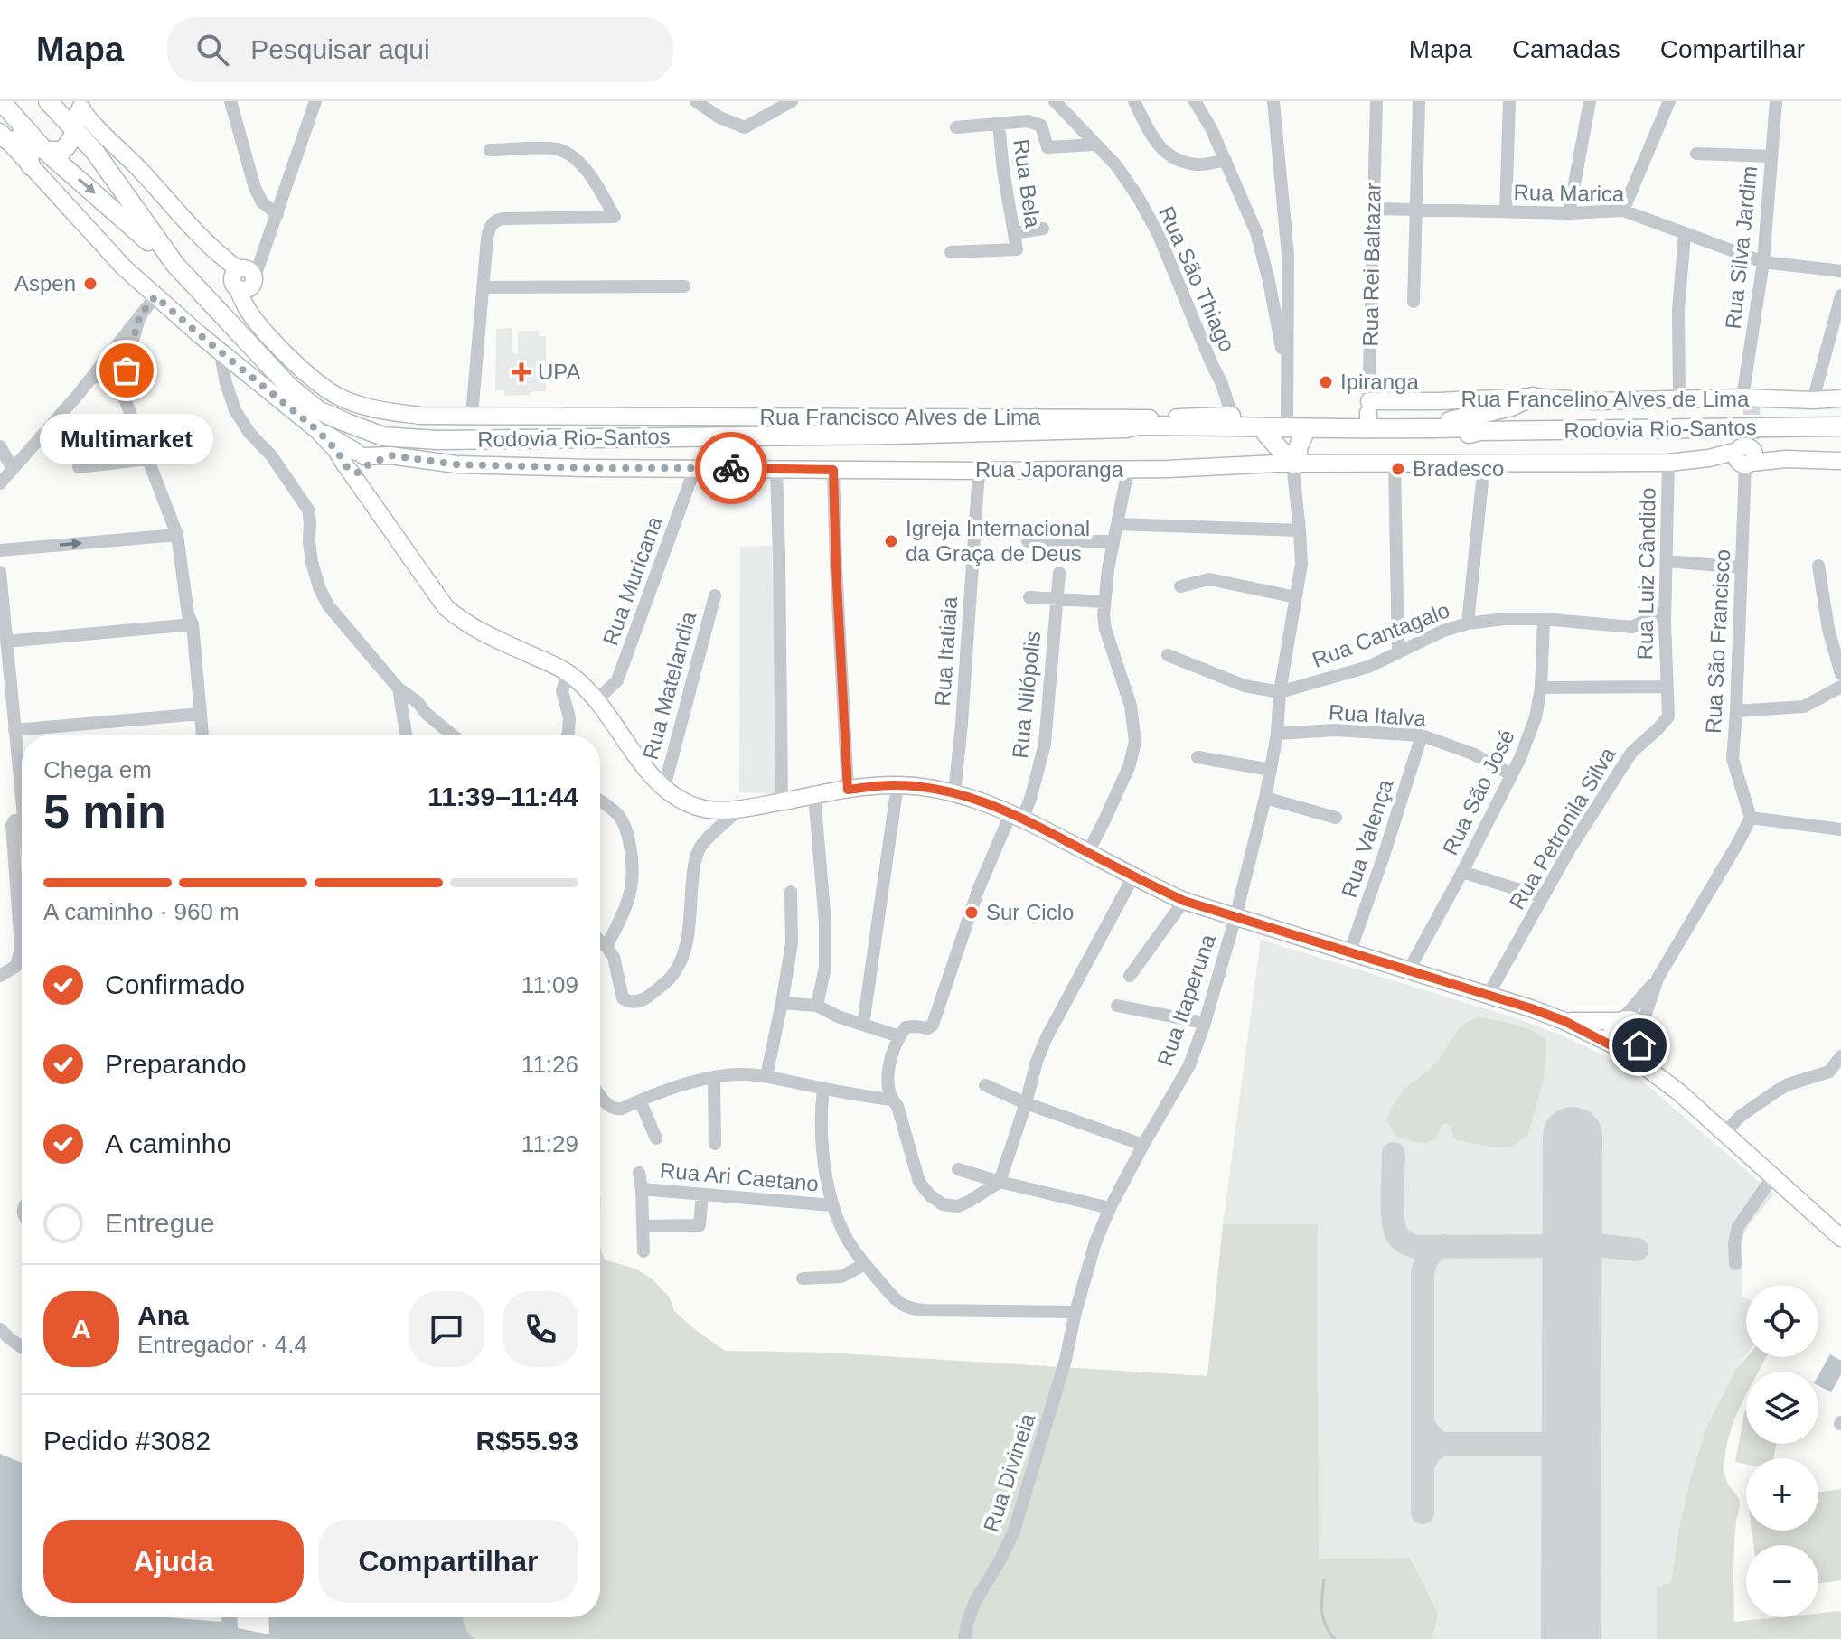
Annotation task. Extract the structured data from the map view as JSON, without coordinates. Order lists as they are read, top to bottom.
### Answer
{
  "streets": {
    "highway": ["Rodovia Rio-Santos"],
    "main road": ["Rua Francelino Alves de Lima", "Rua Francisco Alves de Lima", "Rua Japoranga"],
    "street": [
      "Rua Bela",
      "Rua Marica",
      "Rua Silva Jardim",
      "Rua Rei Baltazar",
      "Rua São Thiago",
      "Rua Luiz Cândido",
      "Rua Muricana",
      "Rua Cantagalo",
      "Rua São Francisco",
      "Rua Itatiaia",
      "Rua Matelandia",
      "Rua Nilópolis",
      "Rua Italva",
      "Rua São José",
      "Rua Petronila Silva",
      "Rua Valença",
      "Rua Itaperuna",
      "Rua Ari Caetano",
      "Rua Divineia"
    ]
  },
  "crossings": [
    ["Rua Marica", "Rua Silva Jardim"],
    ["Rua Marica", "Rua Rei Baltazar"],
    ["Rua Silva Jardim", "Rua Francelino Alves de Lima"],
    ["Rua Rei Baltazar", "Rua Francelino Alves de Lima"],
    ["Rua Rei Baltazar", "Rodovia Rio-Santos"],
    ["Rua São Thiago", "Rua Francisco Alves de Lima"],
    ["Rua São Thiago", "Rodovia Rio-Santos"],
    ["Rua Francelino Alves de Lima", "Rodovia Rio-Santos"],
    ["Rua Francisco Alves de Lima", "Rodovia Rio-Santos"],
    ["Rua Japoranga", "Rua Luiz Cândido"],
    ["Rua Japoranga", "Rua Muricana"],
    ["Rua Japoranga", "Rua São Francisco"],
    ["Rua Japoranga", "Rua Itatiaia"],
    ["Rua Japoranga", "Rua Itaperuna"],
    ["Rua Luiz Cândido", "Rua Cantagalo"],
    ["Rua Luiz Cândido", "Rua Petronila Silva"],
    ["Rua Cantagalo", "Rua São José"],
    ["Rua Cantagalo", "Rua Itaperuna"],
    ["Rua Italva", "Rua São José"],
    ["Rua Italva", "Rua Valença"],
    ["Rua Italva", "Rua Itaperuna"],
    ["Rua Itaperuna", "Rua Divineia"]
  ],
  "places": {
    "other": [
      "Aspen",
      "Multimarket",
      "Ipiranga",
      "Bradesco",
      "Igreja Internacional da Graça de Deus",
      "Sur Ciclo"
    ],
    "health": ["UPA"]
  },
  "page": {
    "header": "Mapa",
    "search": "Pesquisar aqui",
    "nav": ["Mapa", "Camadas", "Compartilhar"],
    "bubble": "Multimarket",
    "heading": ["5 min", "Chega em", "11:39–11:44"],
    "panel": [
      "Ana",
      "Entregador · 4.4",
      "Pedido #3082",
      "R$55.93"
    ],
    "bar": "A caminho · 960 m",
    "list": [
      ["Confirmado", "11:09"],
      ["Preparando", "11:26"],
      ["A caminho", "11:29"],
      "Entregue"
    ],
    "map_buttons": ["+", "−"],
    "round": "A",
    "buttons": ["Ajuda", "Compartilhar"]
  }
}
